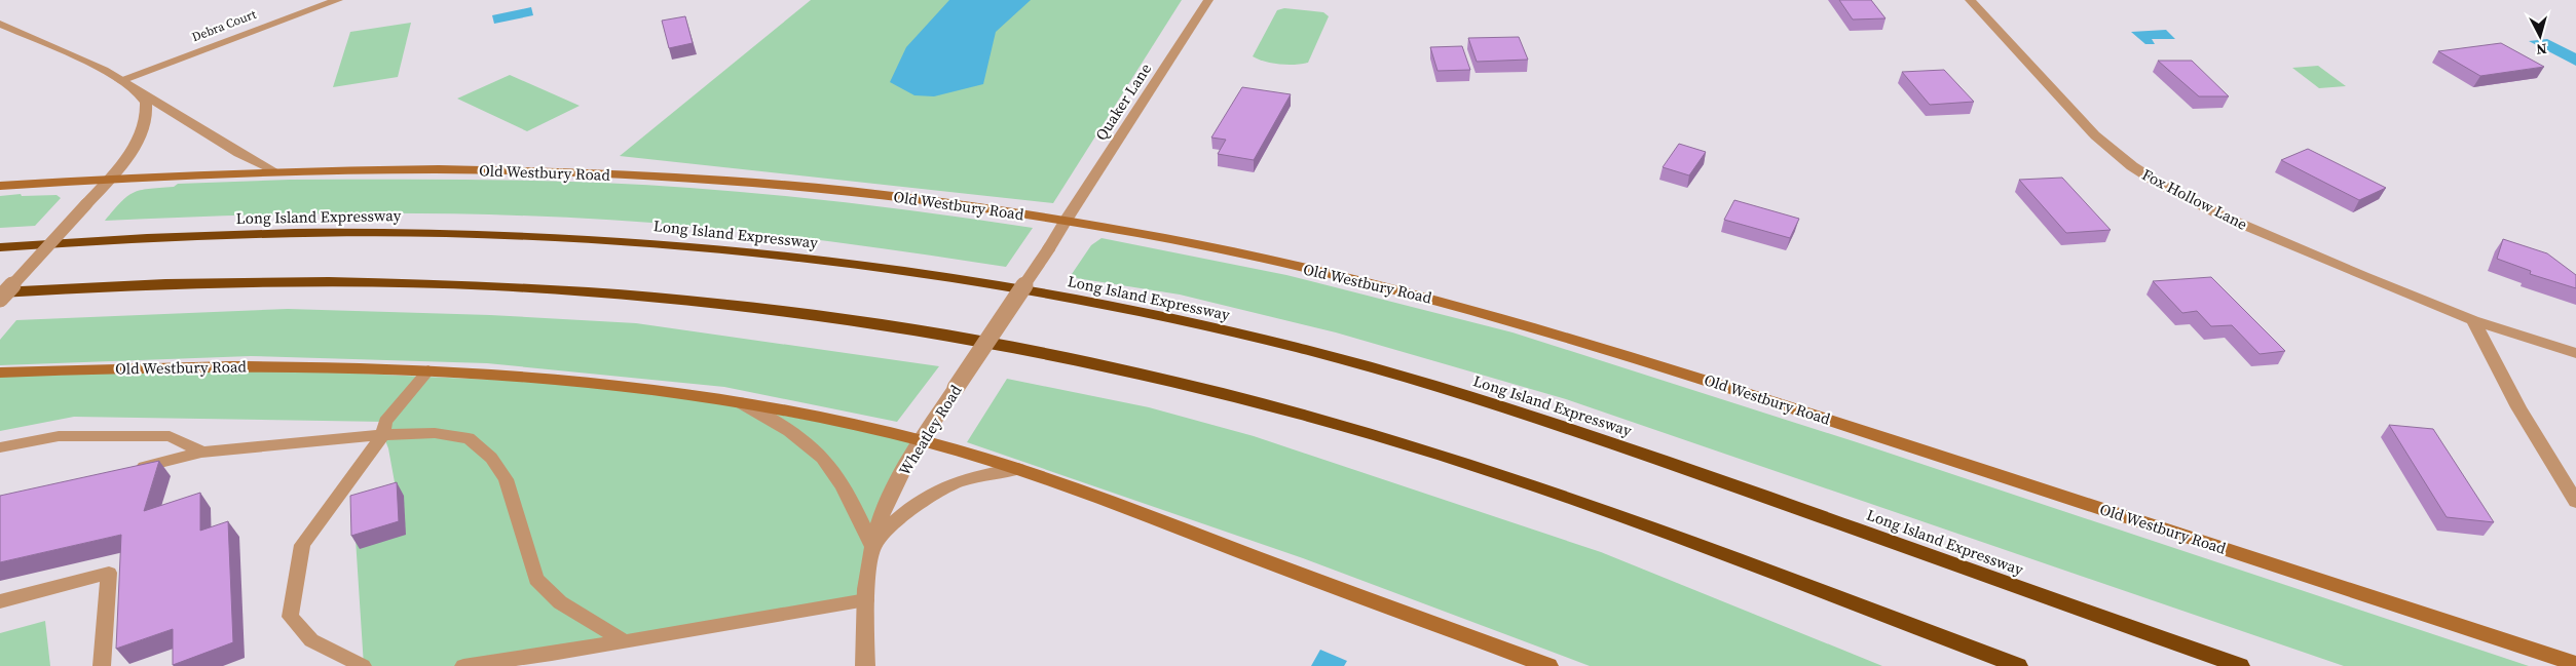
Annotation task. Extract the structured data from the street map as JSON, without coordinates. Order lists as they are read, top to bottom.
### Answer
{
  "streets": {
    "highway": ["Long Island Expressway"],
    "main road": ["Old Westbury Road"],
    "street": [
      "Debra Court",
      "Quaker Lane",
      "Fox Hollow Lane",
      "Wheatley Road"
    ]
  },
  "crossings": [
    ["Quaker Lane", "Old Westbury Road"],
    ["Quaker Lane", "Wheatley Road"],
    ["Old Westbury Road", "Wheatley Road"]
  ],
  "north": "bottom"
}
